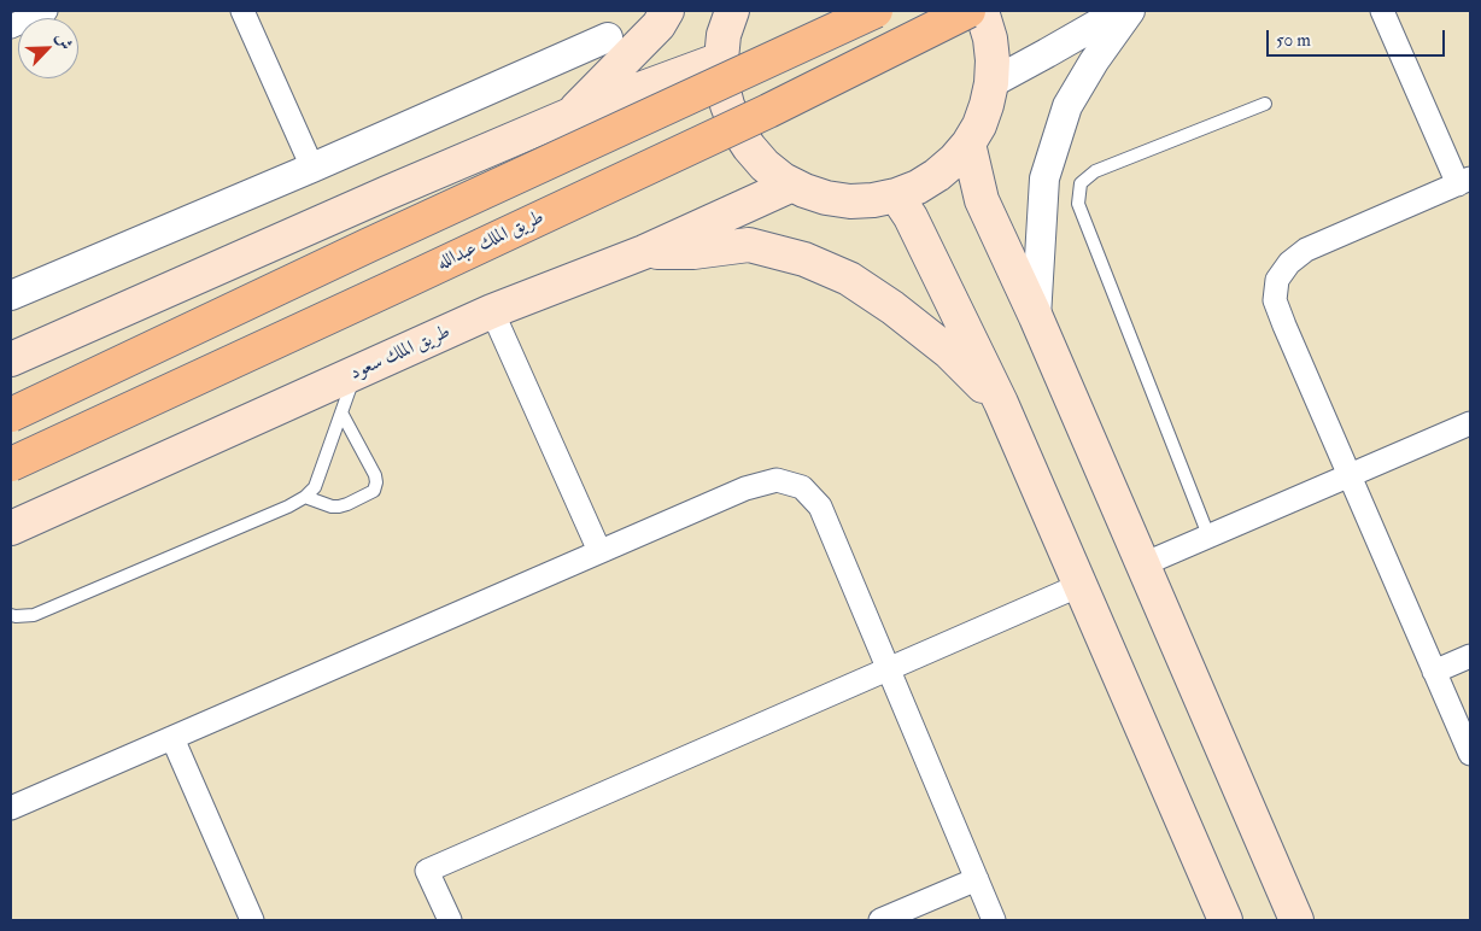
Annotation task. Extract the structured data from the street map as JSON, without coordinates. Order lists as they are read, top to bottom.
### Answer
{
  "streets": {
    "main road": ["طريق الملك عبدالله", "طريق الملك سعود"]
  },
  "scale_bar": "50 m",
  "north": "top right"
}
